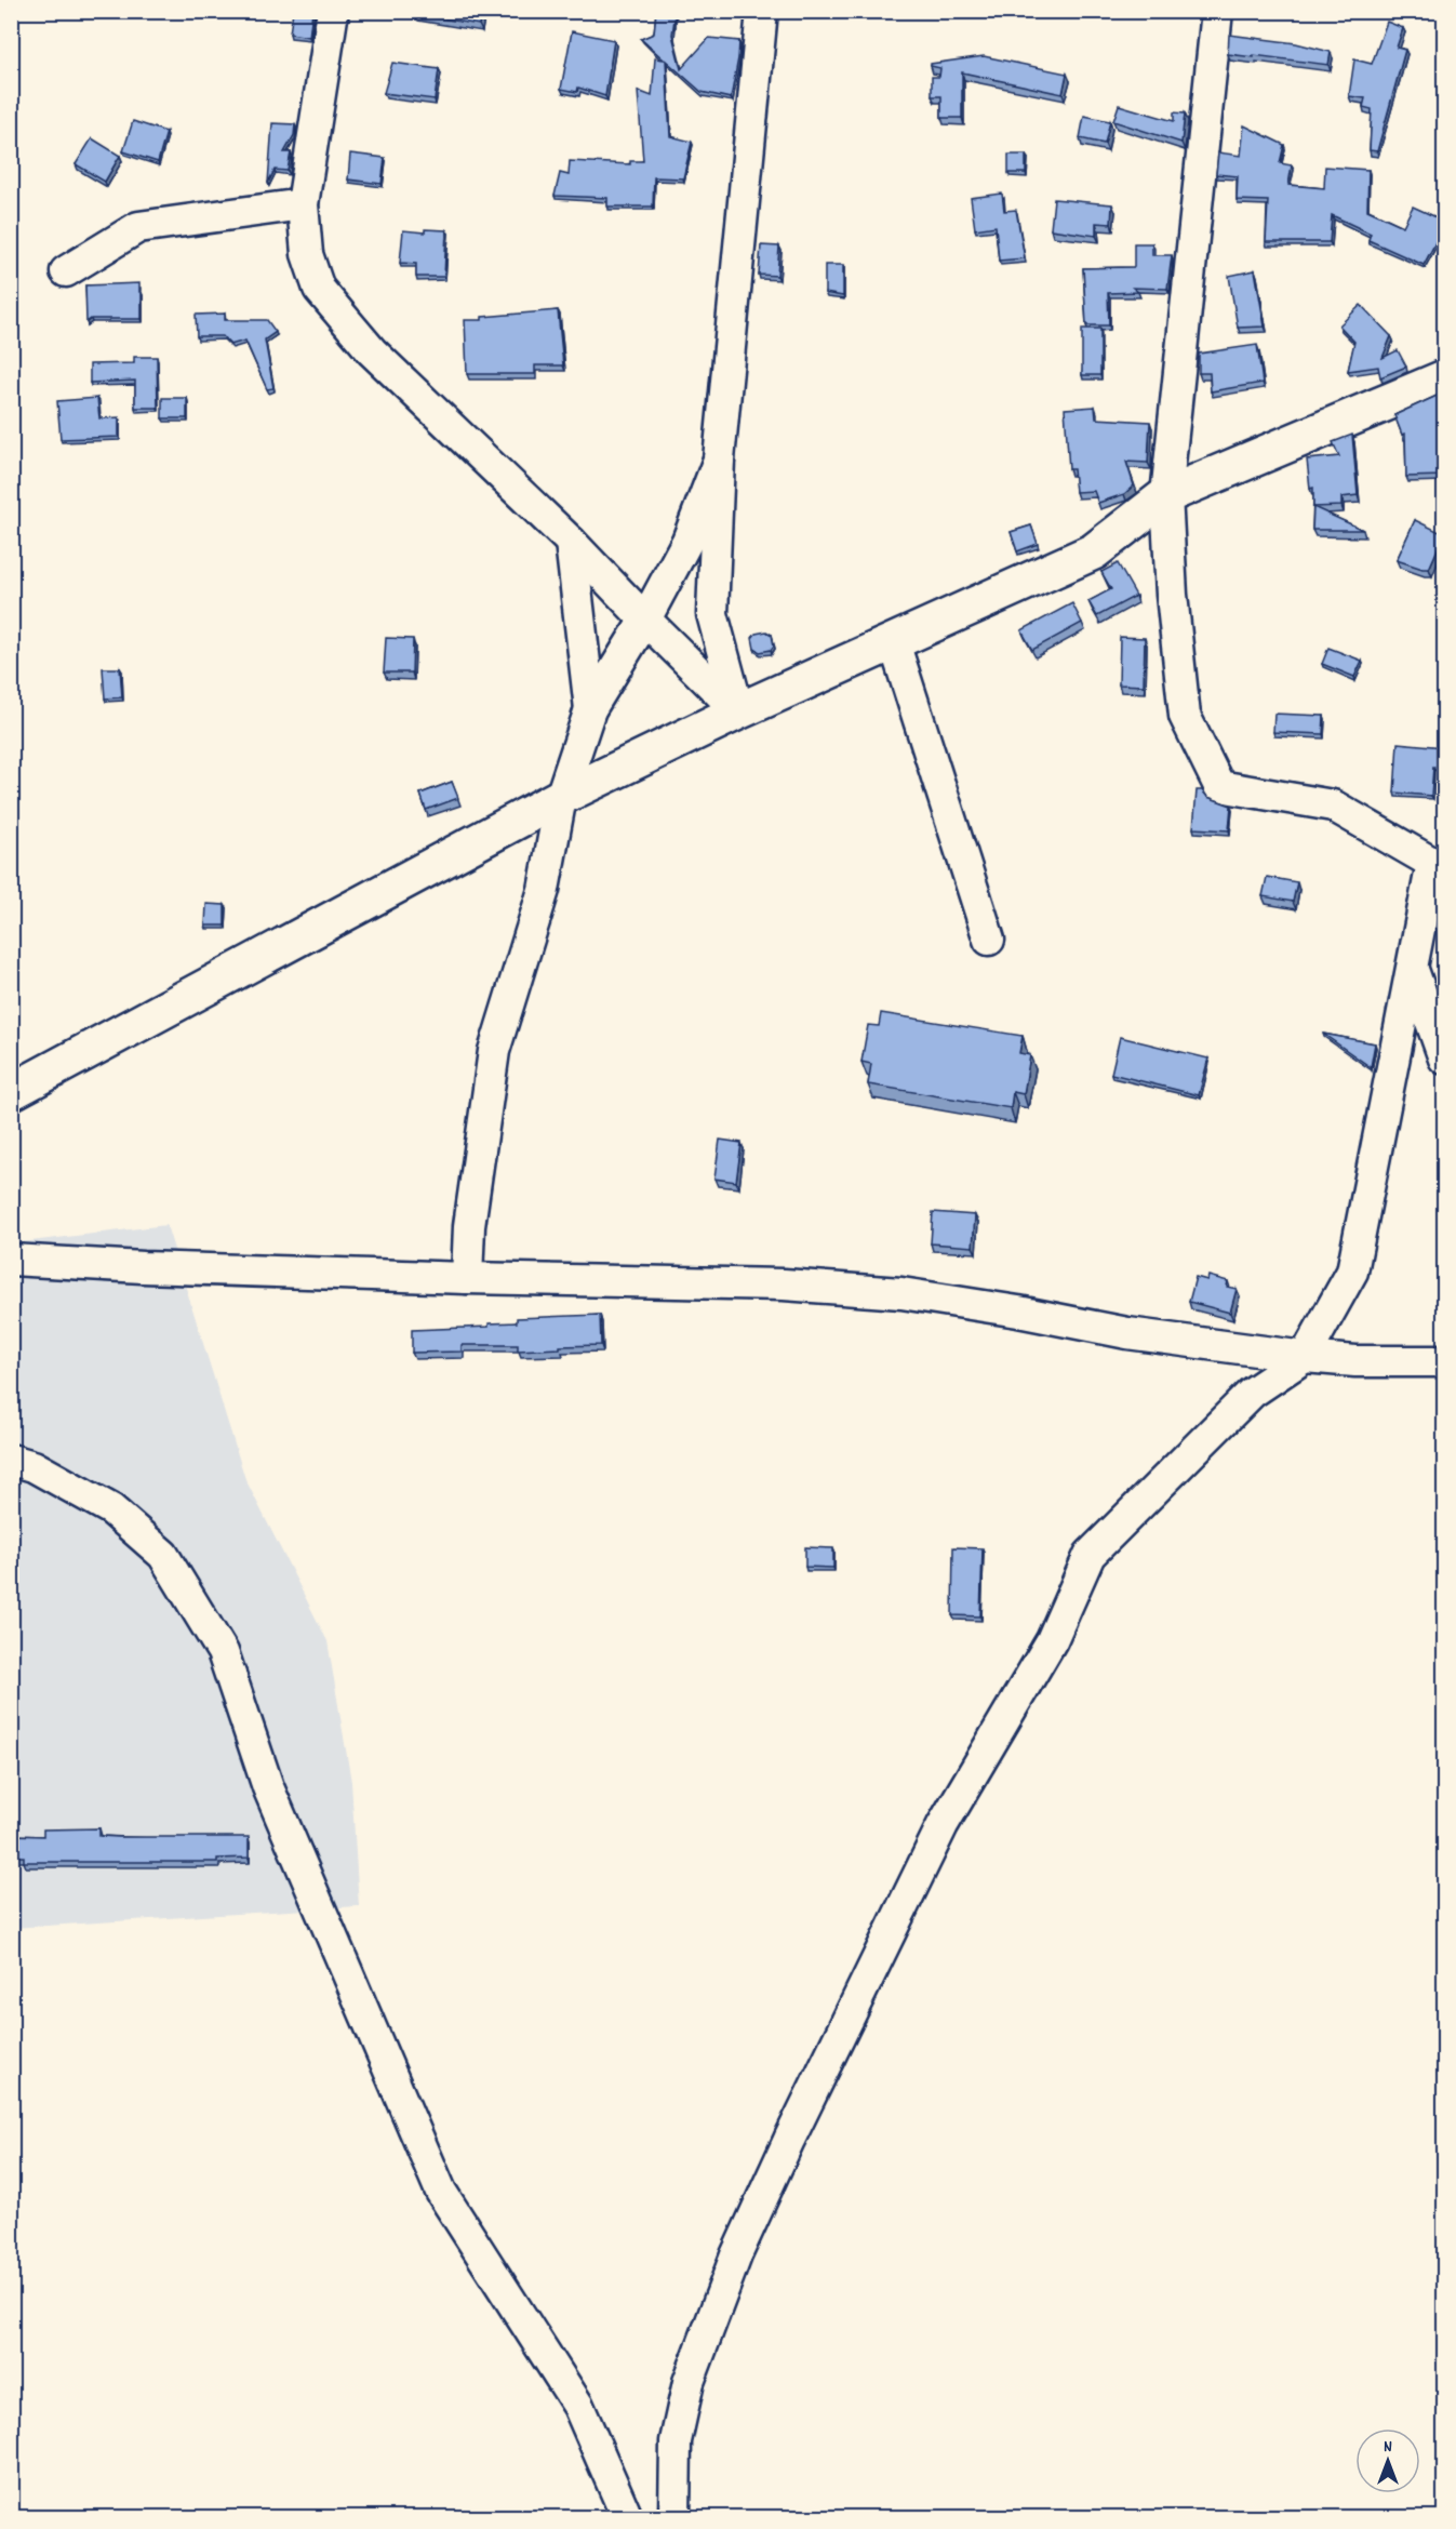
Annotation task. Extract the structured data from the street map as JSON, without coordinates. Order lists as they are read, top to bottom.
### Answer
{
  "north": "top"
}
